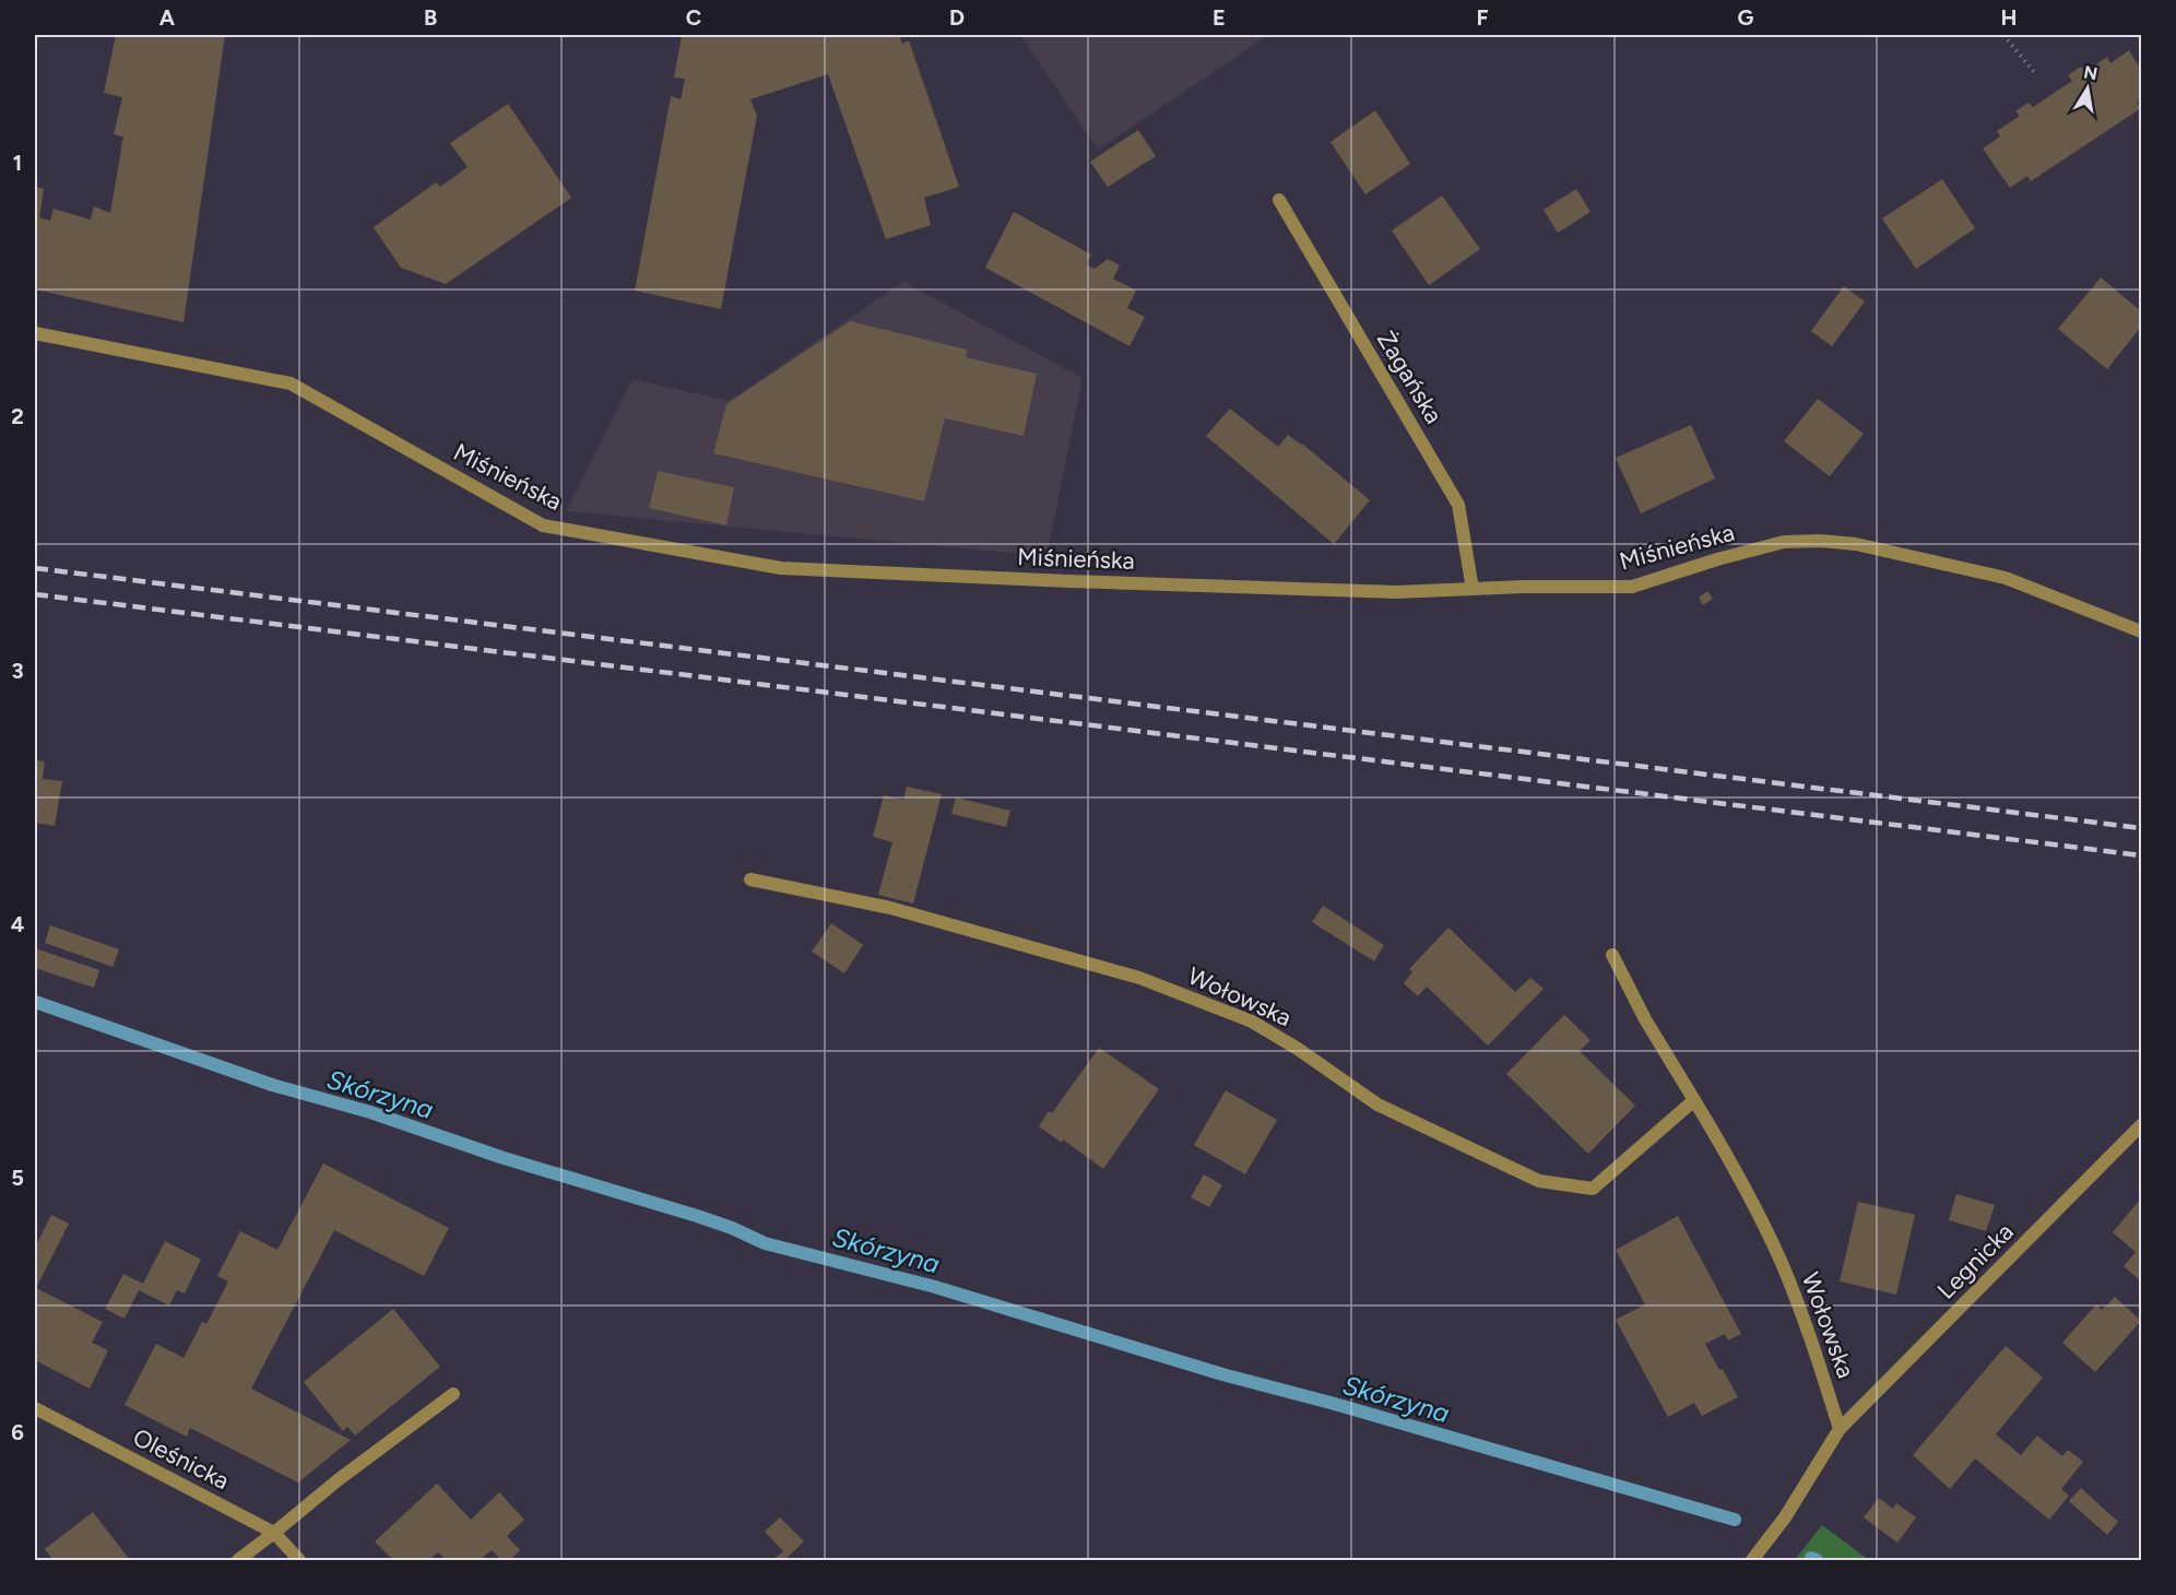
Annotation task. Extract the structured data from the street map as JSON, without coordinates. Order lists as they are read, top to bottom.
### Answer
{
  "streets": {
    "street": [
      "Żagańska",
      "Miśnieńska",
      "Wołowska",
      "Legnicka",
      "Oleśnicka"
    ]
  },
  "crossings": [
    ["Żagańska", "Miśnieńska"],
    ["Wołowska", "Legnicka"]
  ],
  "water": ["Skórzyna"],
  "north": "top",
  "grid": {
    "columns": [
      "A",
      "B",
      "C",
      "D",
      "E",
      "F",
      "G",
      "H"
    ],
    "rows": [
      "1",
      "2",
      "3",
      "4",
      "5",
      "6"
    ]
  }
}
